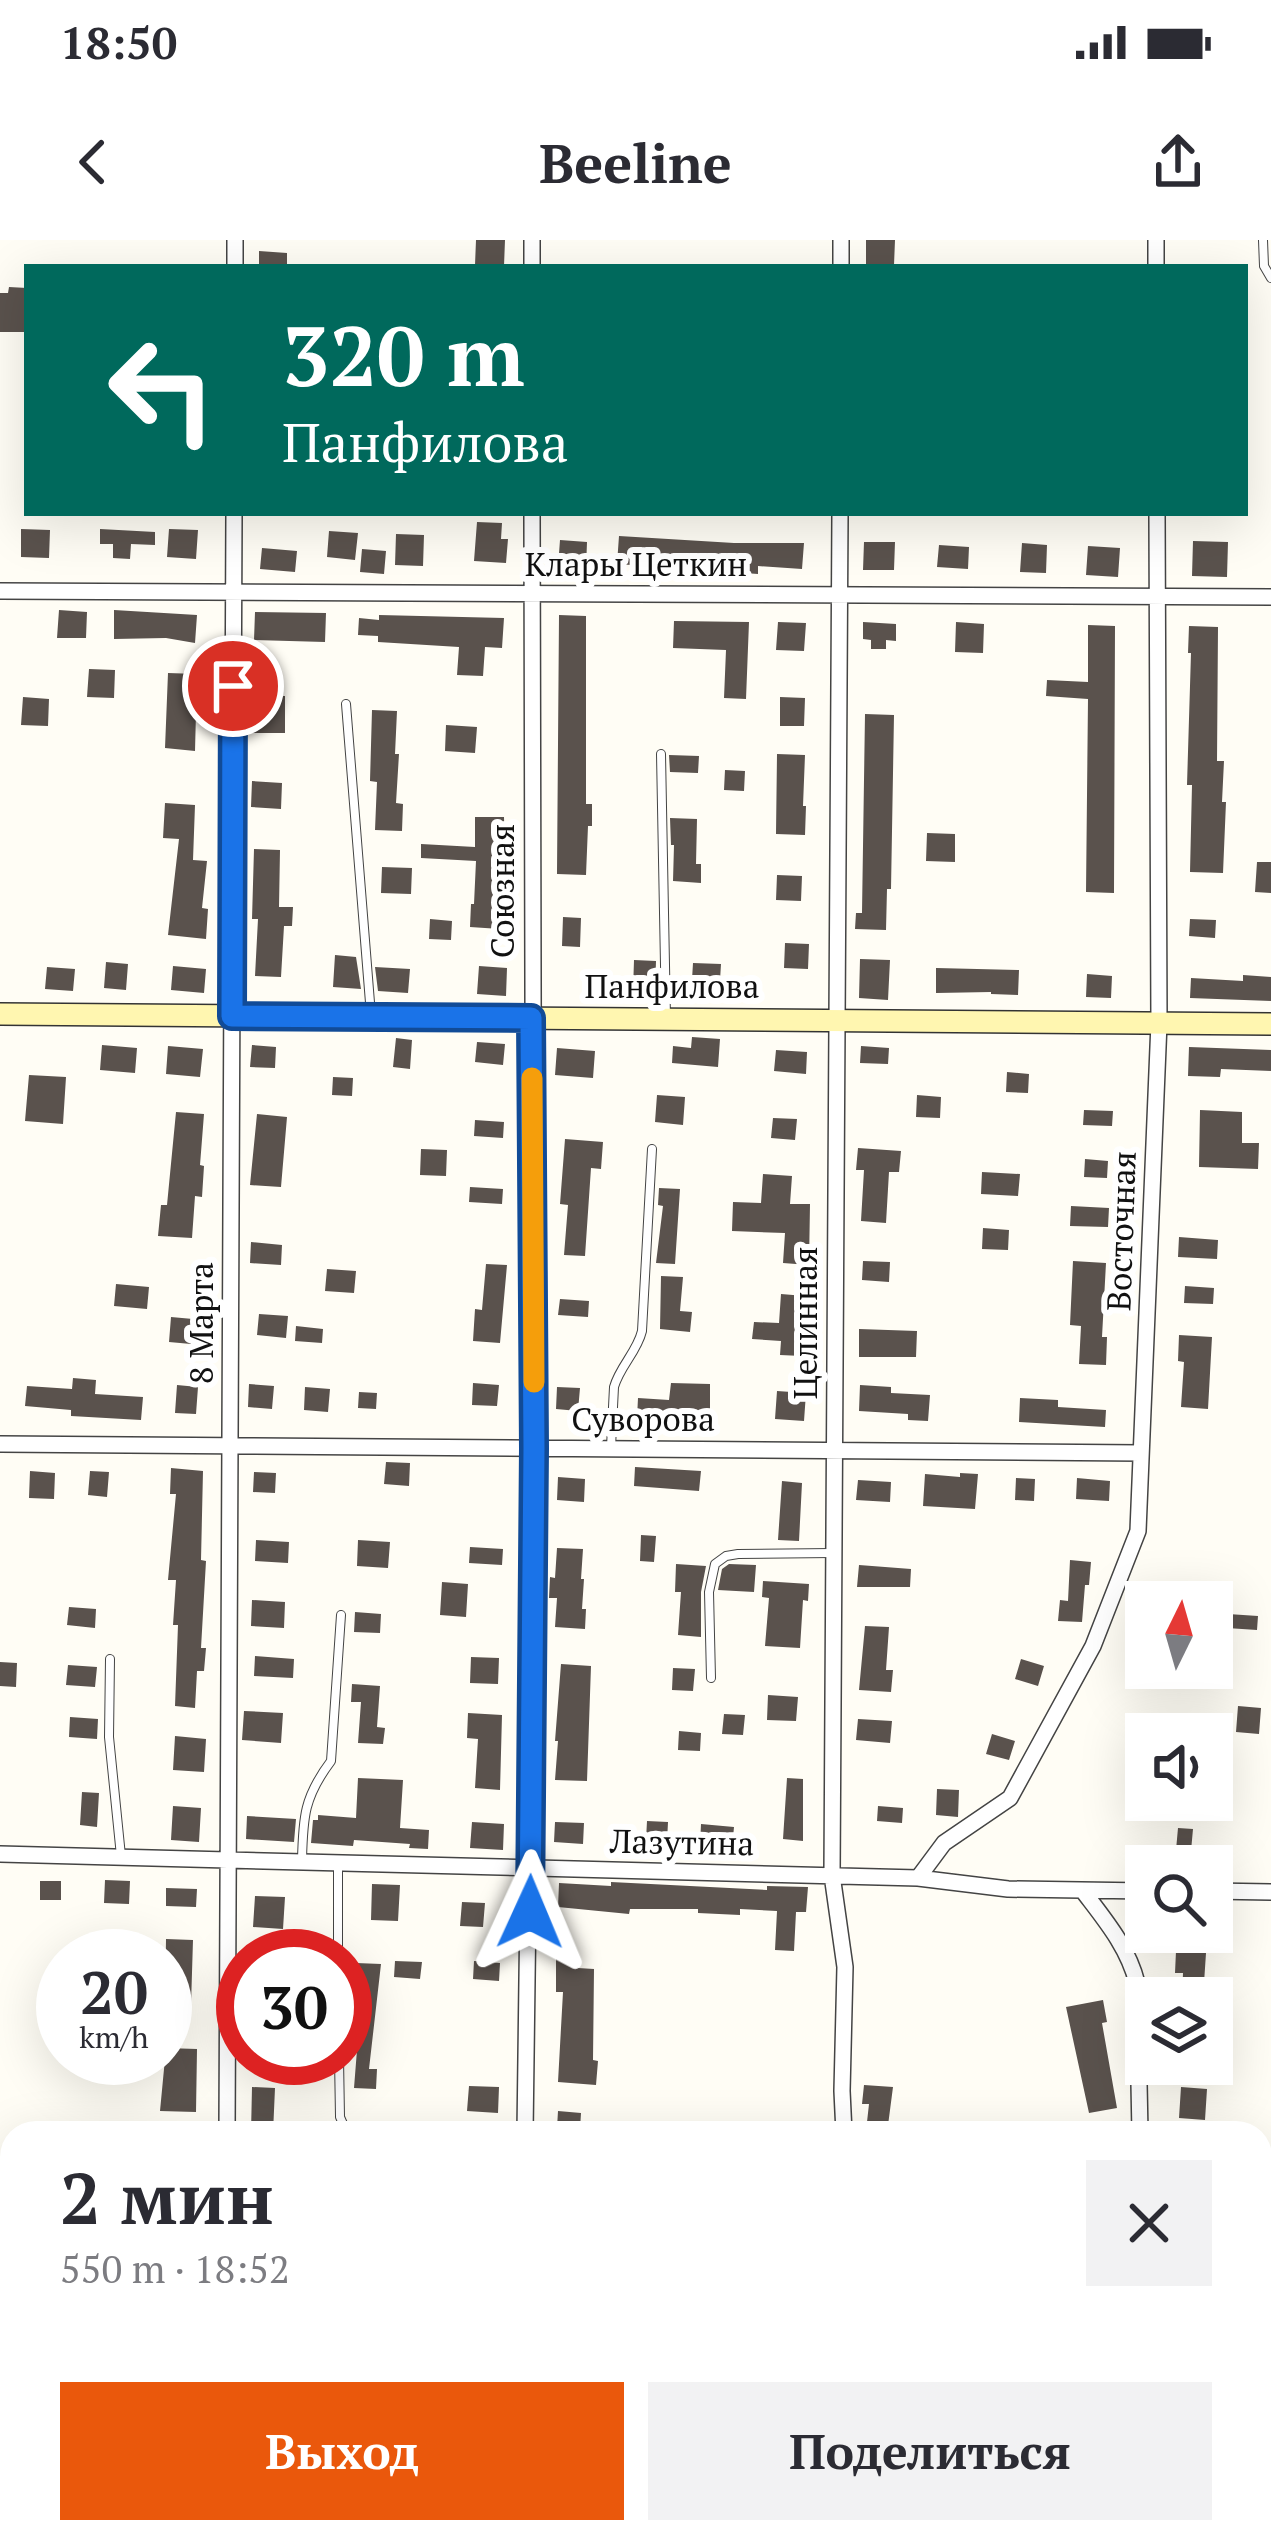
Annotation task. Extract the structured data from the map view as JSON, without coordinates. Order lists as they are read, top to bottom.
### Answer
{
  "streets": {
    "street": [
      "Клары Цеткин",
      "Союзная",
      "Панфилова",
      "Восточная",
      "8 Марта",
      "Целинная",
      "Суворова",
      "Лазутина"
    ]
  },
  "crossings": [
    ["Клары Цеткин", "Союзная"],
    ["Клары Цеткин", "Восточная"],
    ["Клары Цеткин", "8 Марта"],
    ["Клары Цеткин", "Целинная"],
    ["Союзная", "Панфилова"],
    ["Союзная", "Суворова"],
    ["Союзная", "Лазутина"],
    ["Панфилова", "Восточная"],
    ["Панфилова", "8 Марта"],
    ["Панфилова", "Целинная"],
    ["Восточная", "Суворова"],
    ["Восточная", "Лазутина"],
    ["8 Марта", "Суворова"],
    ["8 Марта", "Лазутина"],
    ["Целинная", "Суворова"],
    ["Целинная", "Лазутина"]
  ],
  "north": "top",
  "page": {
    "status": "18:50",
    "header": "Beeline",
    "turn": ["320 m", "Панфилова"],
    "speed": "20 km/h",
    "limit": "30",
    "heading": ["2 мин", "550 m · 18:52"],
    "buttons": ["Выход", "Поделиться"]
  }
}
